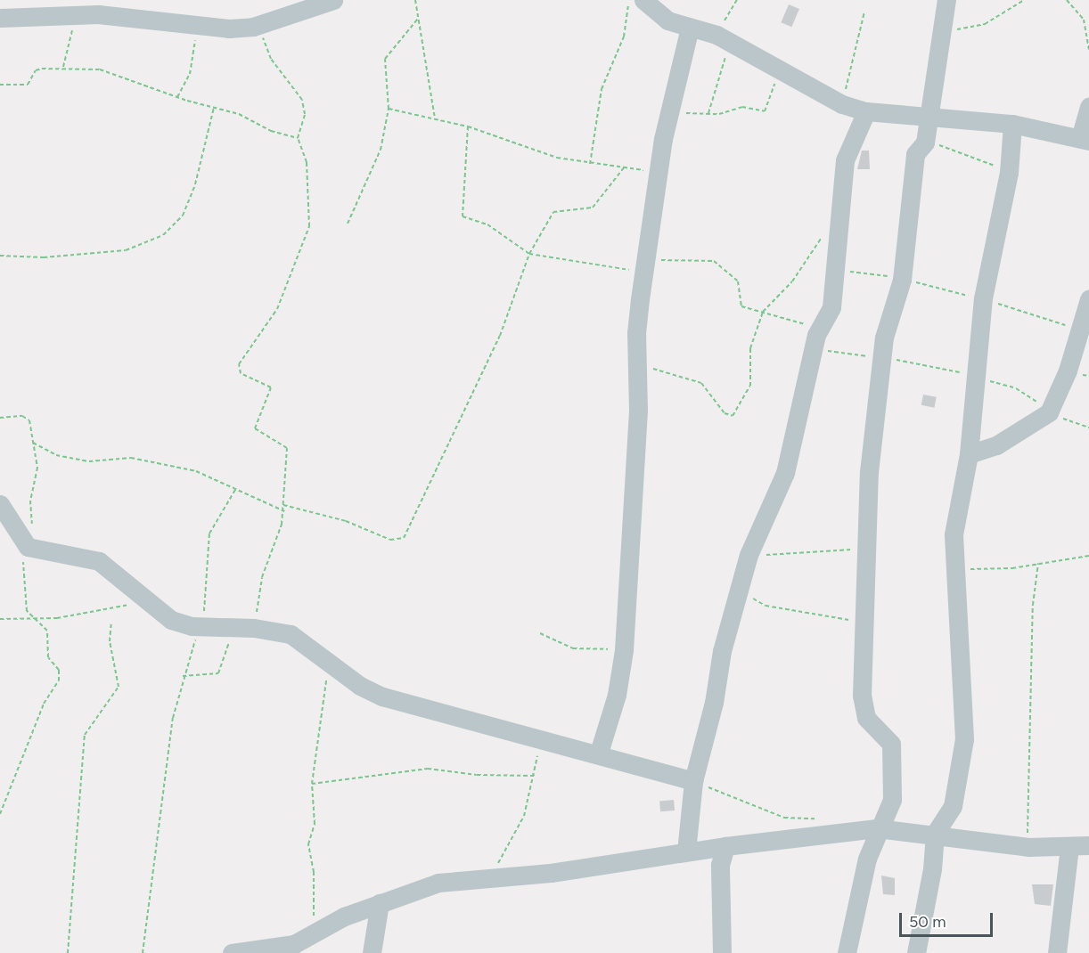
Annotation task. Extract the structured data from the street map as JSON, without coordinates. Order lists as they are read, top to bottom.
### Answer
{
  "scale_bar": "50 m"
}
